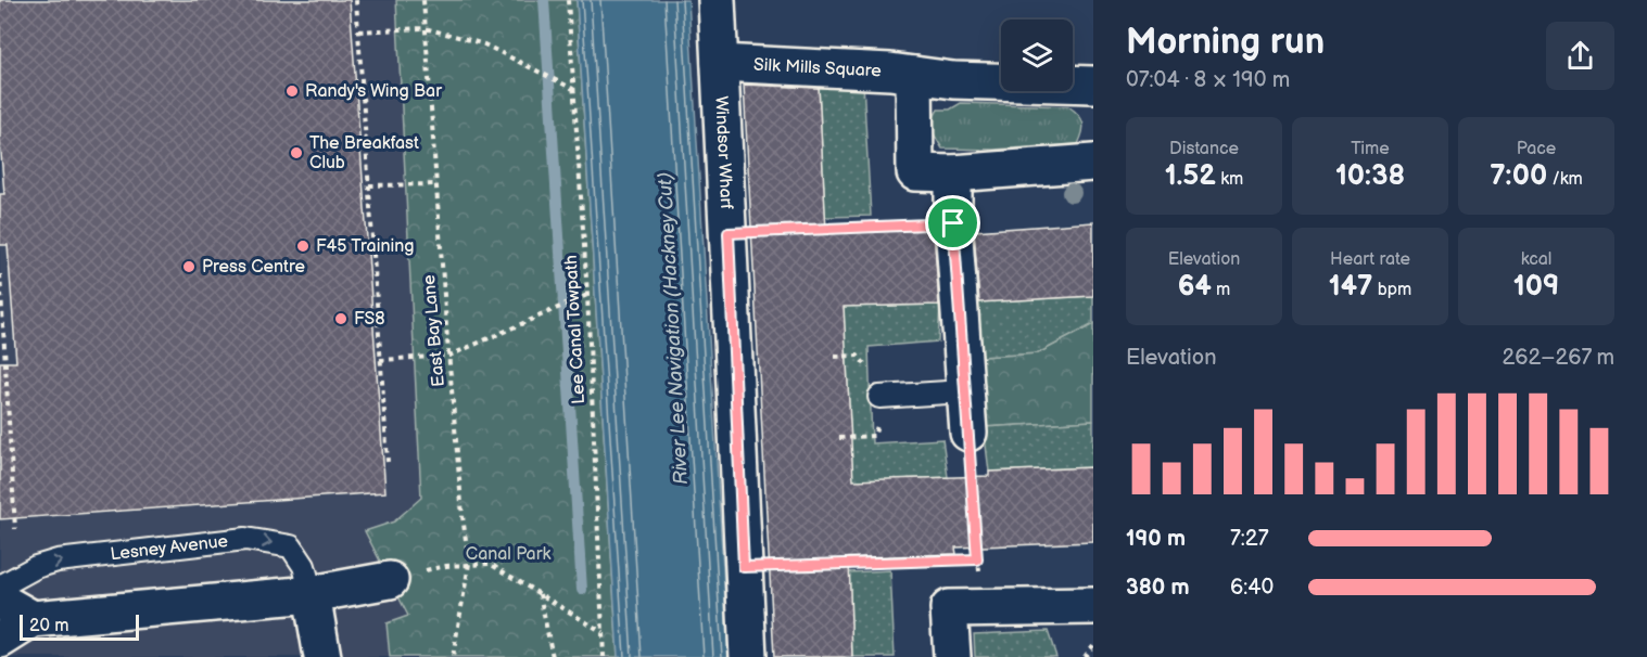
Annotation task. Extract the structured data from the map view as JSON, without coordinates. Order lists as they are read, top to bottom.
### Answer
{
  "streets": {
    "street": ["Silk Mills Square", "Windsor Wharf"],
    "lane": ["Lesney Avenue"],
    "path": ["Lee Canal Towpath", "East Bay Lane"]
  },
  "crossings": [
    ["Silk Mills Square", "Windsor Wharf"]
  ],
  "one_way": ["Lesney Avenue"],
  "water": ["River Lee Navigation (Hackney Cut)"],
  "parks": ["Canal Park"],
  "places": [
    "Randy's Wing Bar",
    "The Breakfast Club",
    "F45 Training",
    "Press Centre",
    "FS8"
  ],
  "scale_bar": "20 m",
  "page": {
    "heading": ["Morning run", "07:04 · 8 × 190 m"],
    "stats": [
      ["Distance", "1.52 km"],
      ["Time", "10:38"],
      ["Pace", "7:00 /km"],
      ["Elevation", "64 m"],
      ["Heart rate", "147 bpm"],
      ["kcal", "109"]
    ],
    "chart": ["Elevation", "262–267 m"],
    "list": [
      {
        "name": "190 m",
        "note": "7:27"
      },
      {
        "name": "380 m",
        "note": "6:40"
      }
    ],
    "scale": "20 m"
  }
}
